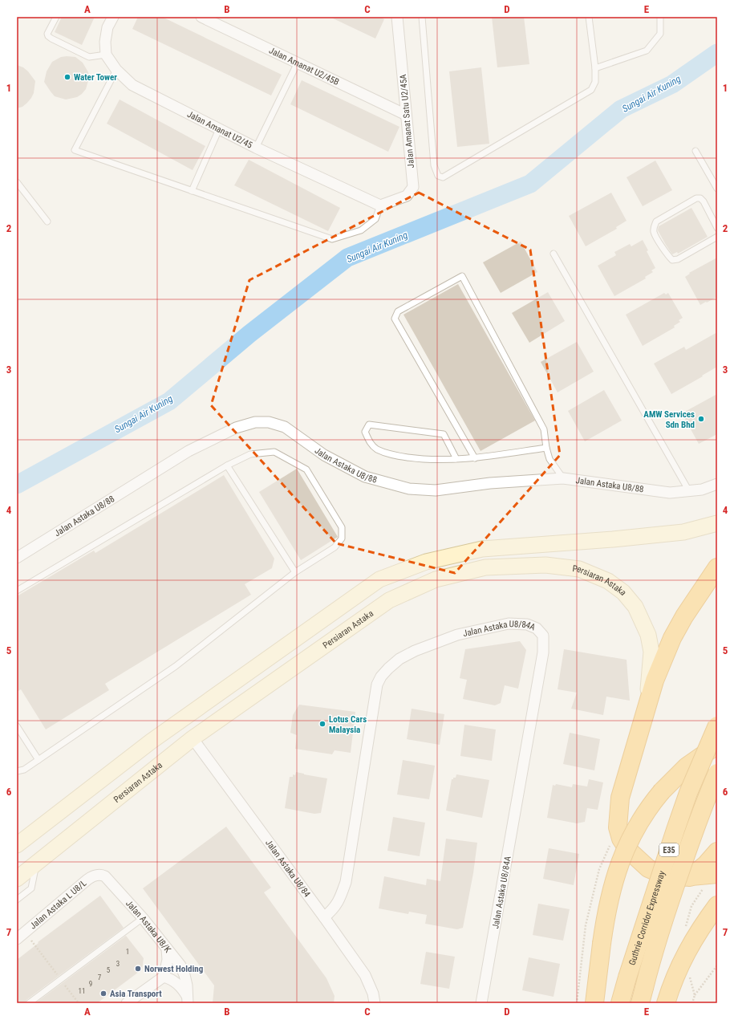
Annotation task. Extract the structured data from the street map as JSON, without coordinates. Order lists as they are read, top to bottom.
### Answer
{
  "streets": {
    "highway": ["E35", "Guthrie Corridor Expressway"],
    "main road": ["Persiaran Astaka"],
    "street": [
      "Jalan Amanat U2/45B",
      "Jalan Amanat Satu U2/45A",
      "Jalan Amanat U2/45",
      "Jalan Astaka U8/88",
      "Jalan Astaka U8/84A",
      "Jalan Astaka U8/84",
      "Jalan Astaka L U8/L",
      "Jalan Astaka U8/K"
    ]
  },
  "crossings": [
    ["Jalan Amanat U2/45B", "Jalan Amanat Satu U2/45A"],
    ["Jalan Amanat Satu U2/45A", "Jalan Amanat U2/45"],
    ["Persiaran Astaka", "Jalan Astaka U8/84"],
    ["Jalan Astaka U8/84A", "Jalan Astaka U8/84"],
    ["Jalan Astaka L U8/L", "Jalan Astaka U8/K"]
  ],
  "water": ["Sungai Air Kuning"],
  "places": [
    "Water Tower",
    "AMW Services Sdn Bhd",
    "Lotus Cars Malaysia",
    "Norwest Holding",
    "Asia Transport"
  ],
  "house_numbers": [
    "1",
    "3",
    "5",
    "7",
    "9",
    "11"
  ],
  "grid": {
    "columns": [
      "A",
      "B",
      "C",
      "D",
      "E"
    ],
    "rows": [
      "1",
      "2",
      "3",
      "4",
      "5",
      "6",
      "7"
    ]
  }
}
